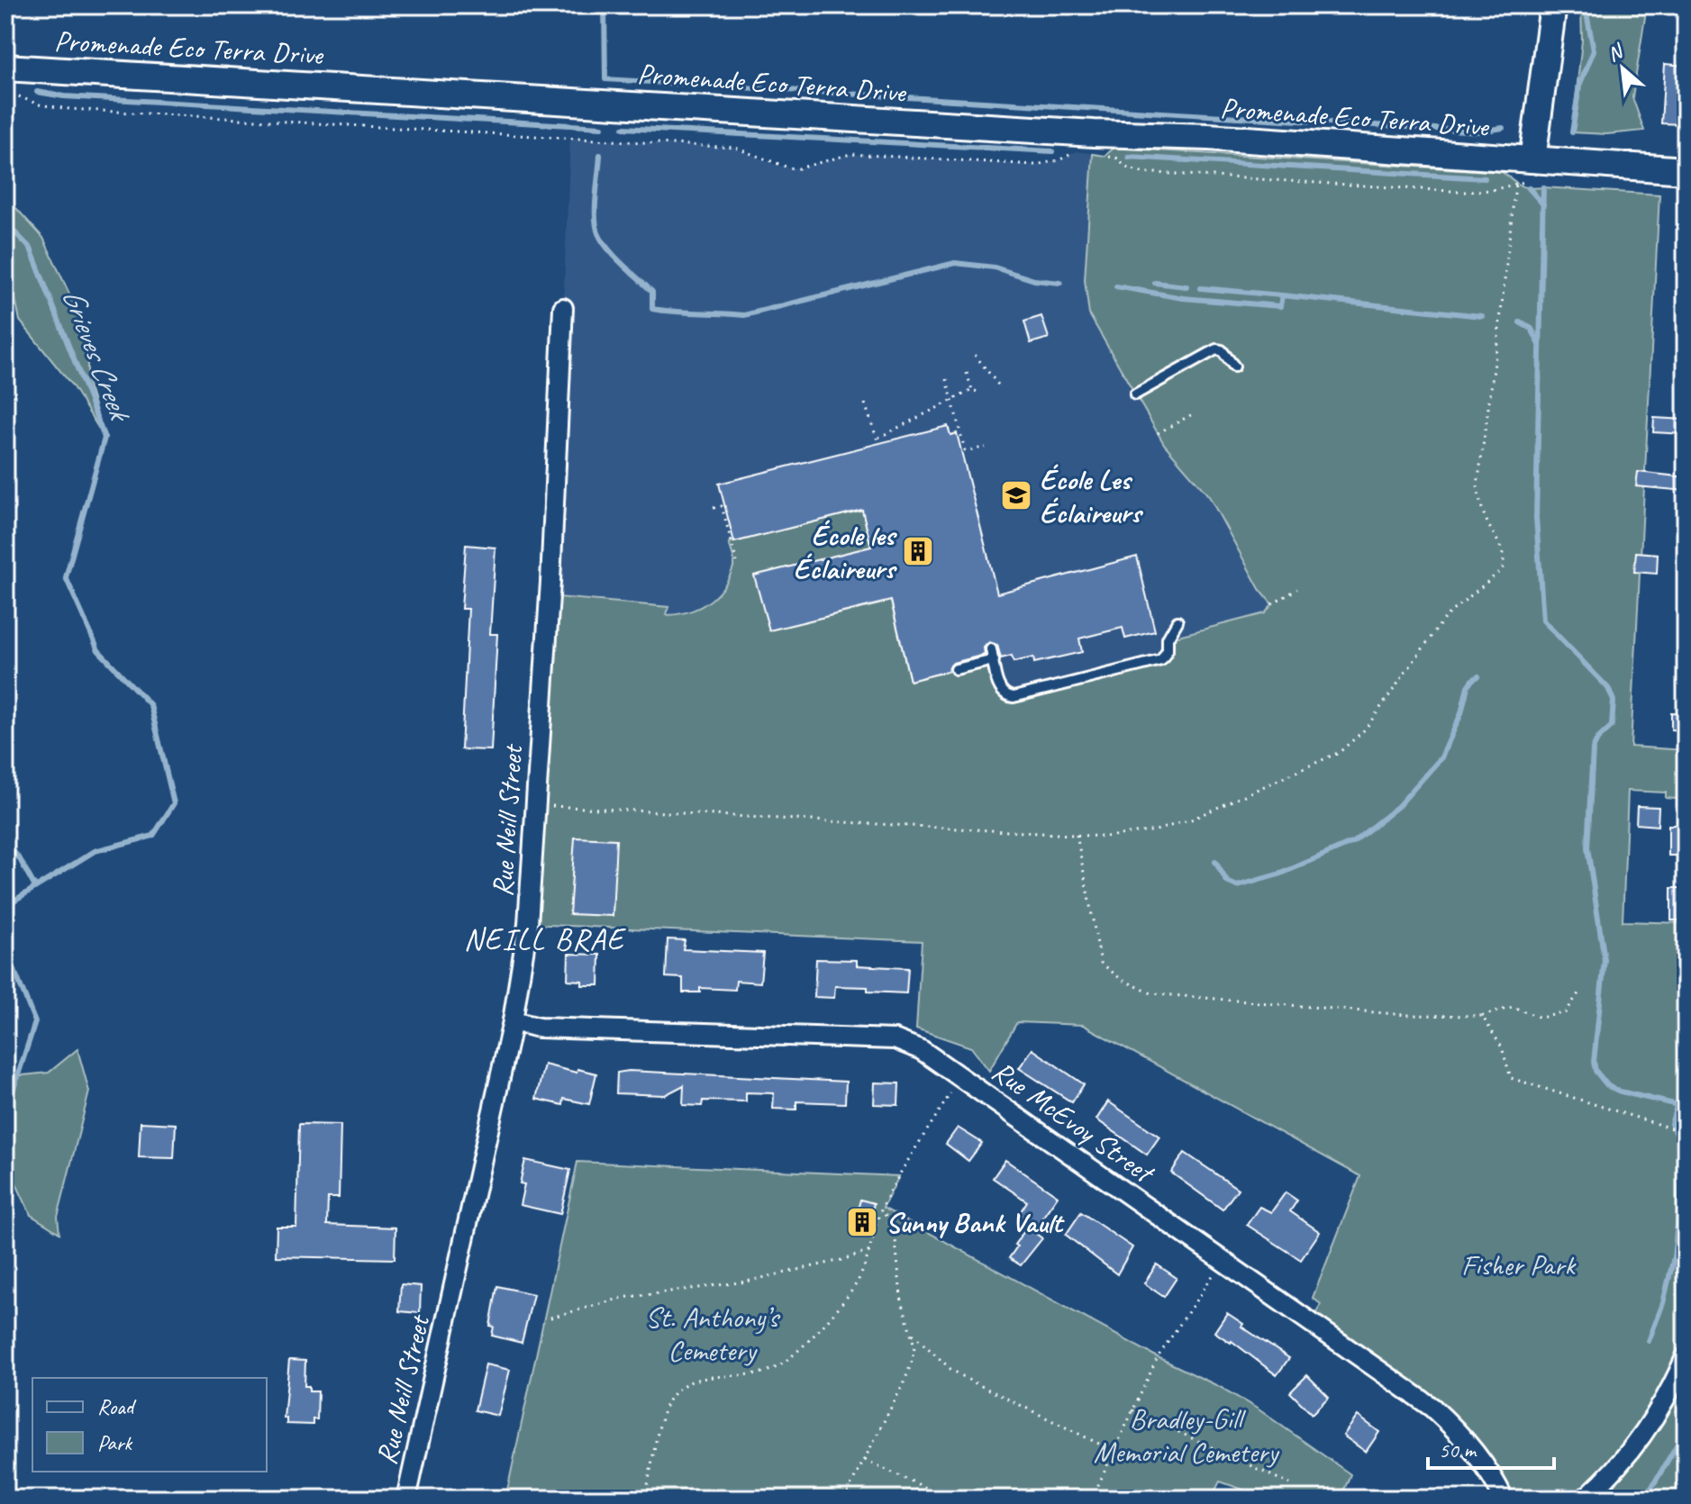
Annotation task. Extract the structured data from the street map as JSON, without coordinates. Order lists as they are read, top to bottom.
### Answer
{
  "streets": {
    "street": ["Promenade Eco Terra Drive", "Rue Neill Street", "Rue McEvoy Street"]
  },
  "crossings": [
    ["Rue Neill Street", "Rue McEvoy Street"]
  ],
  "districts": ["NEILL BRAE"],
  "water": ["Grieves Creek"],
  "parks": ["Fisher Park", "St. Anthony’s Cemetery", "Bradley-Gill Memorial Cemetery"],
  "places": {
    "school or university": ["École Les Éclaireurs"],
    "building": ["École les Éclaireurs", "Sunny Bank Vault"]
  },
  "legend": ["Road", "Park"],
  "scale_bar": "50 m",
  "north": "top left"
}
